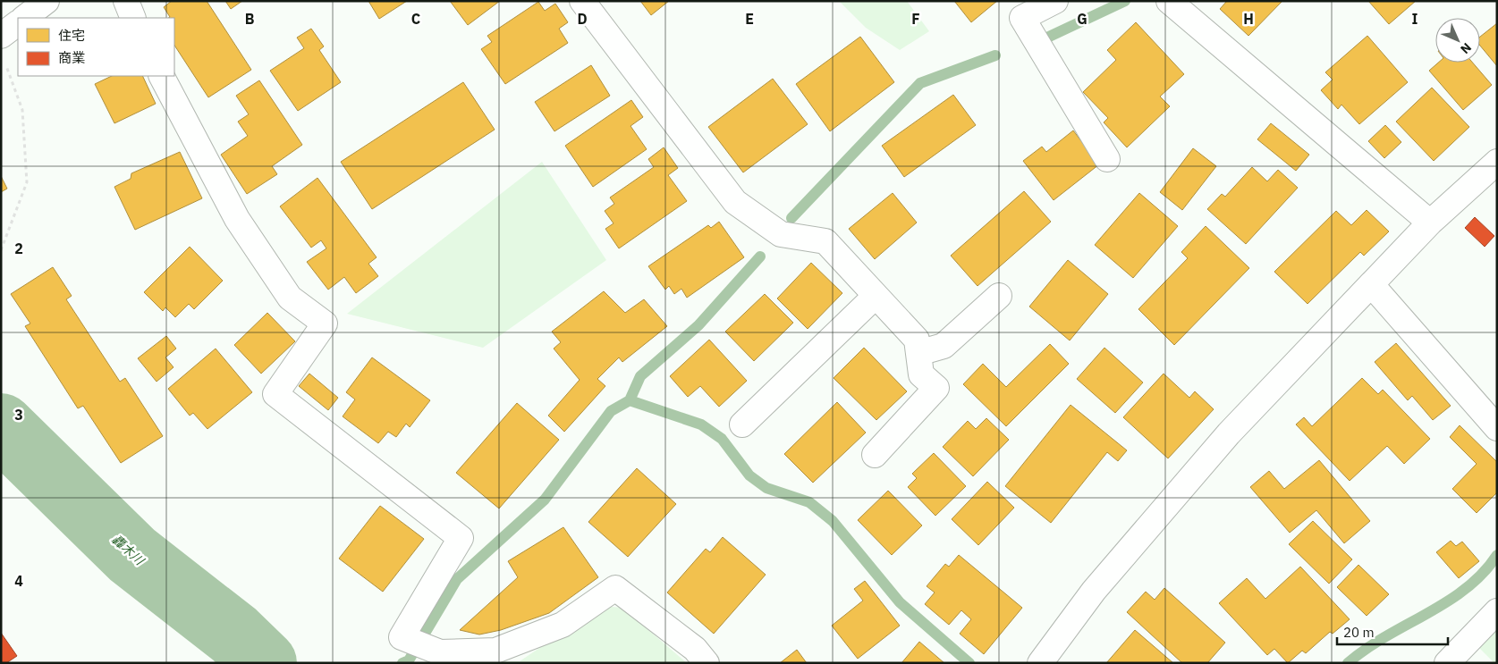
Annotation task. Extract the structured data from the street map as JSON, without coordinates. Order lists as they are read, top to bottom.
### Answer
{
  "water": ["轟木川"],
  "legend": ["住宅", "商業"],
  "scale_bar": "20 m",
  "north": "bottom right",
  "grid": {
    "columns": [
      "B",
      "C",
      "D",
      "E",
      "F",
      "G",
      "H",
      "I"
    ],
    "rows": ["2", "3", "4"]
  }
}
